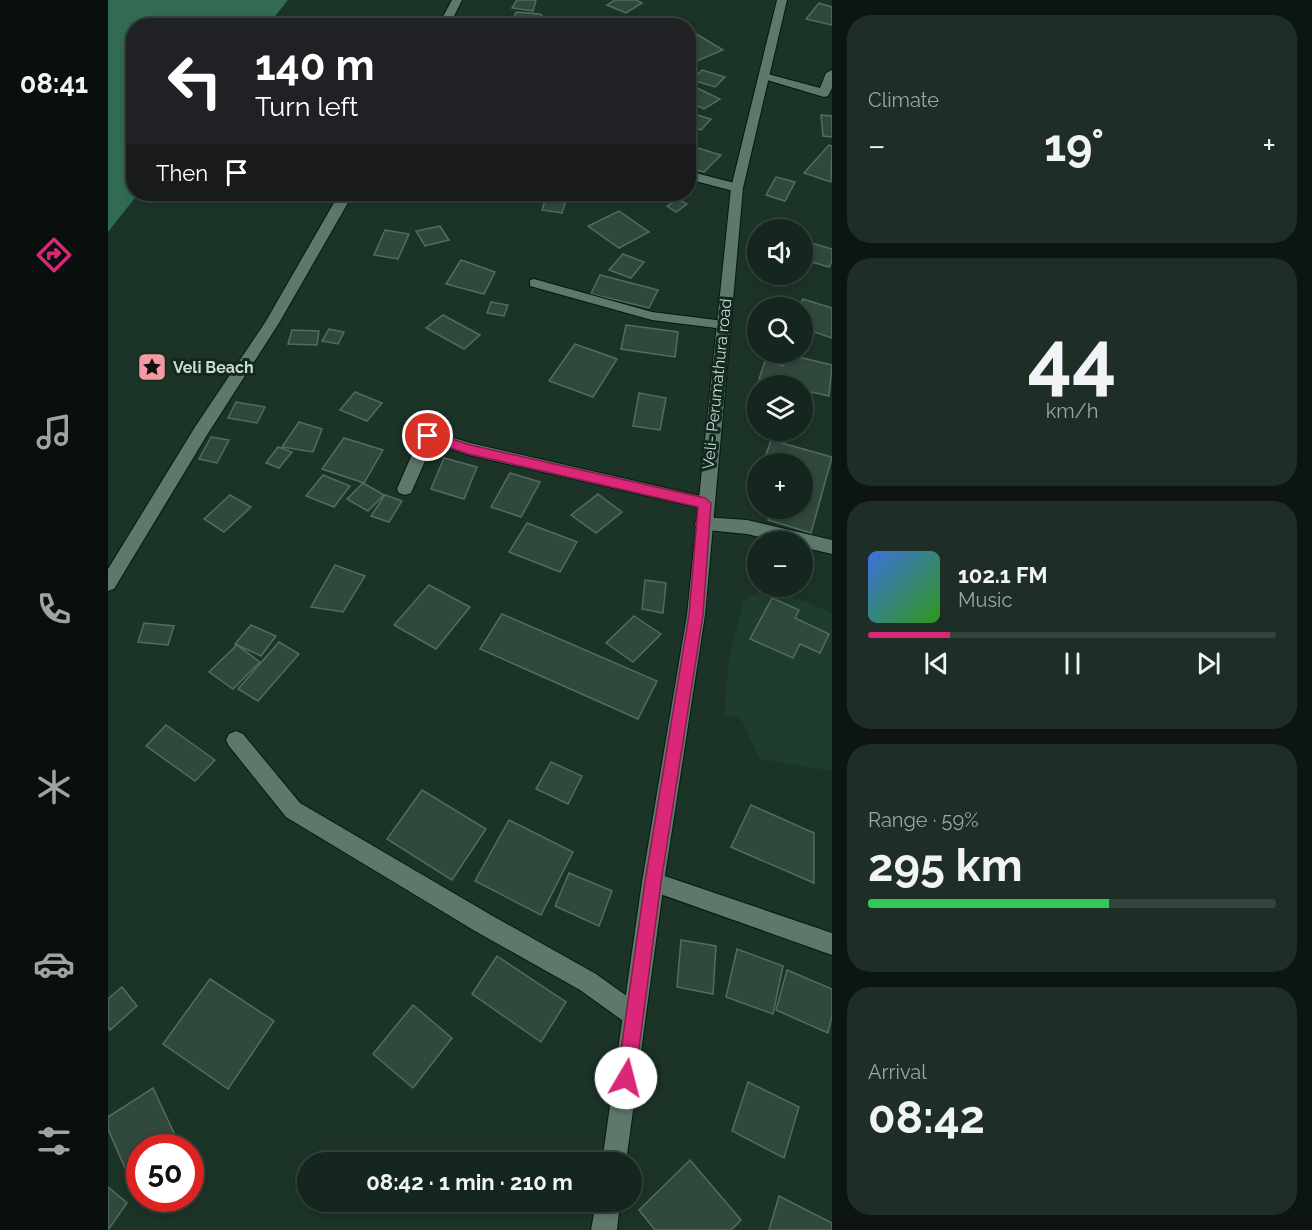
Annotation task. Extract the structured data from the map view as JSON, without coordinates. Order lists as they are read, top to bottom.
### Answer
{
  "streets": {
    "street": ["Veli- Perumathura road"]
  },
  "places": {
    "place": ["Veli Beach"]
  },
  "page": {
    "tabs": "08:41",
    "tile": [
      "Climate",
      ["44", "km/h"],
      ["Range · 59%", "295 km"],
      ["Arrival", "08:42"]
    ],
    "turn": ["140 m", "Turn left"],
    "heat": ["−", "19°", "+"],
    "then": "Then",
    "map_buttons": ["+", "−"],
    "song": ["102.1 FM", "Music"],
    "limit": "50",
    "trip": "08:42 · 1 min · 210 m"
  }
}
